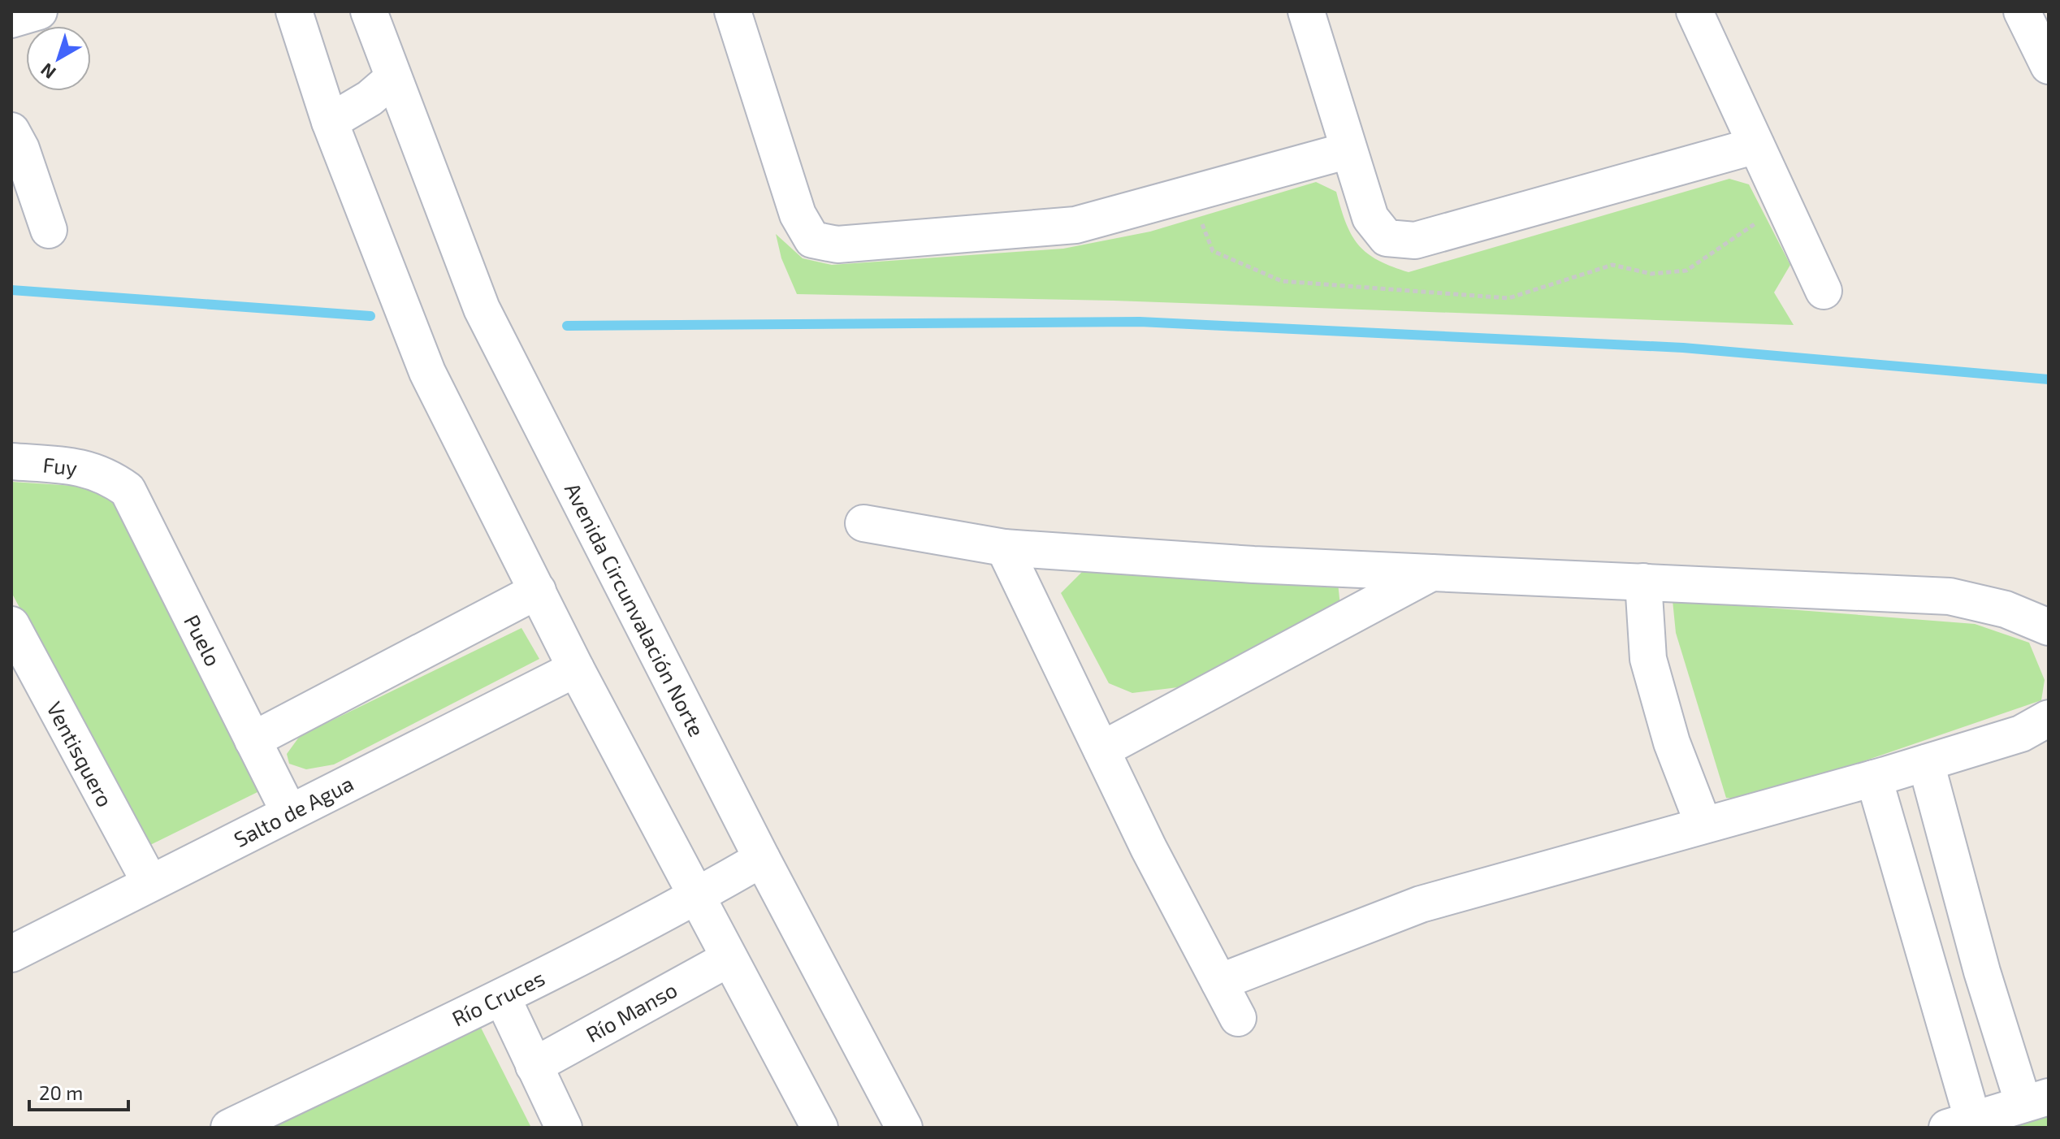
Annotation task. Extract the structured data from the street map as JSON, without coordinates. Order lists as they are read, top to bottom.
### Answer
{
  "streets": {
    "street": [
      "Fuy",
      "Avenida Circunvalación Norte",
      "Puelo",
      "Ventisquero",
      "Salto de Agua",
      "Río Cruces",
      "Río Manso"
    ]
  },
  "crossings": [
    ["Fuy", "Puelo"],
    ["Avenida Circunvalación Norte", "Río Cruces"],
    ["Puelo", "Salto de Agua"],
    ["Ventisquero", "Salto de Agua"]
  ],
  "scale_bar": "20 m",
  "north": "bottom left"
}
